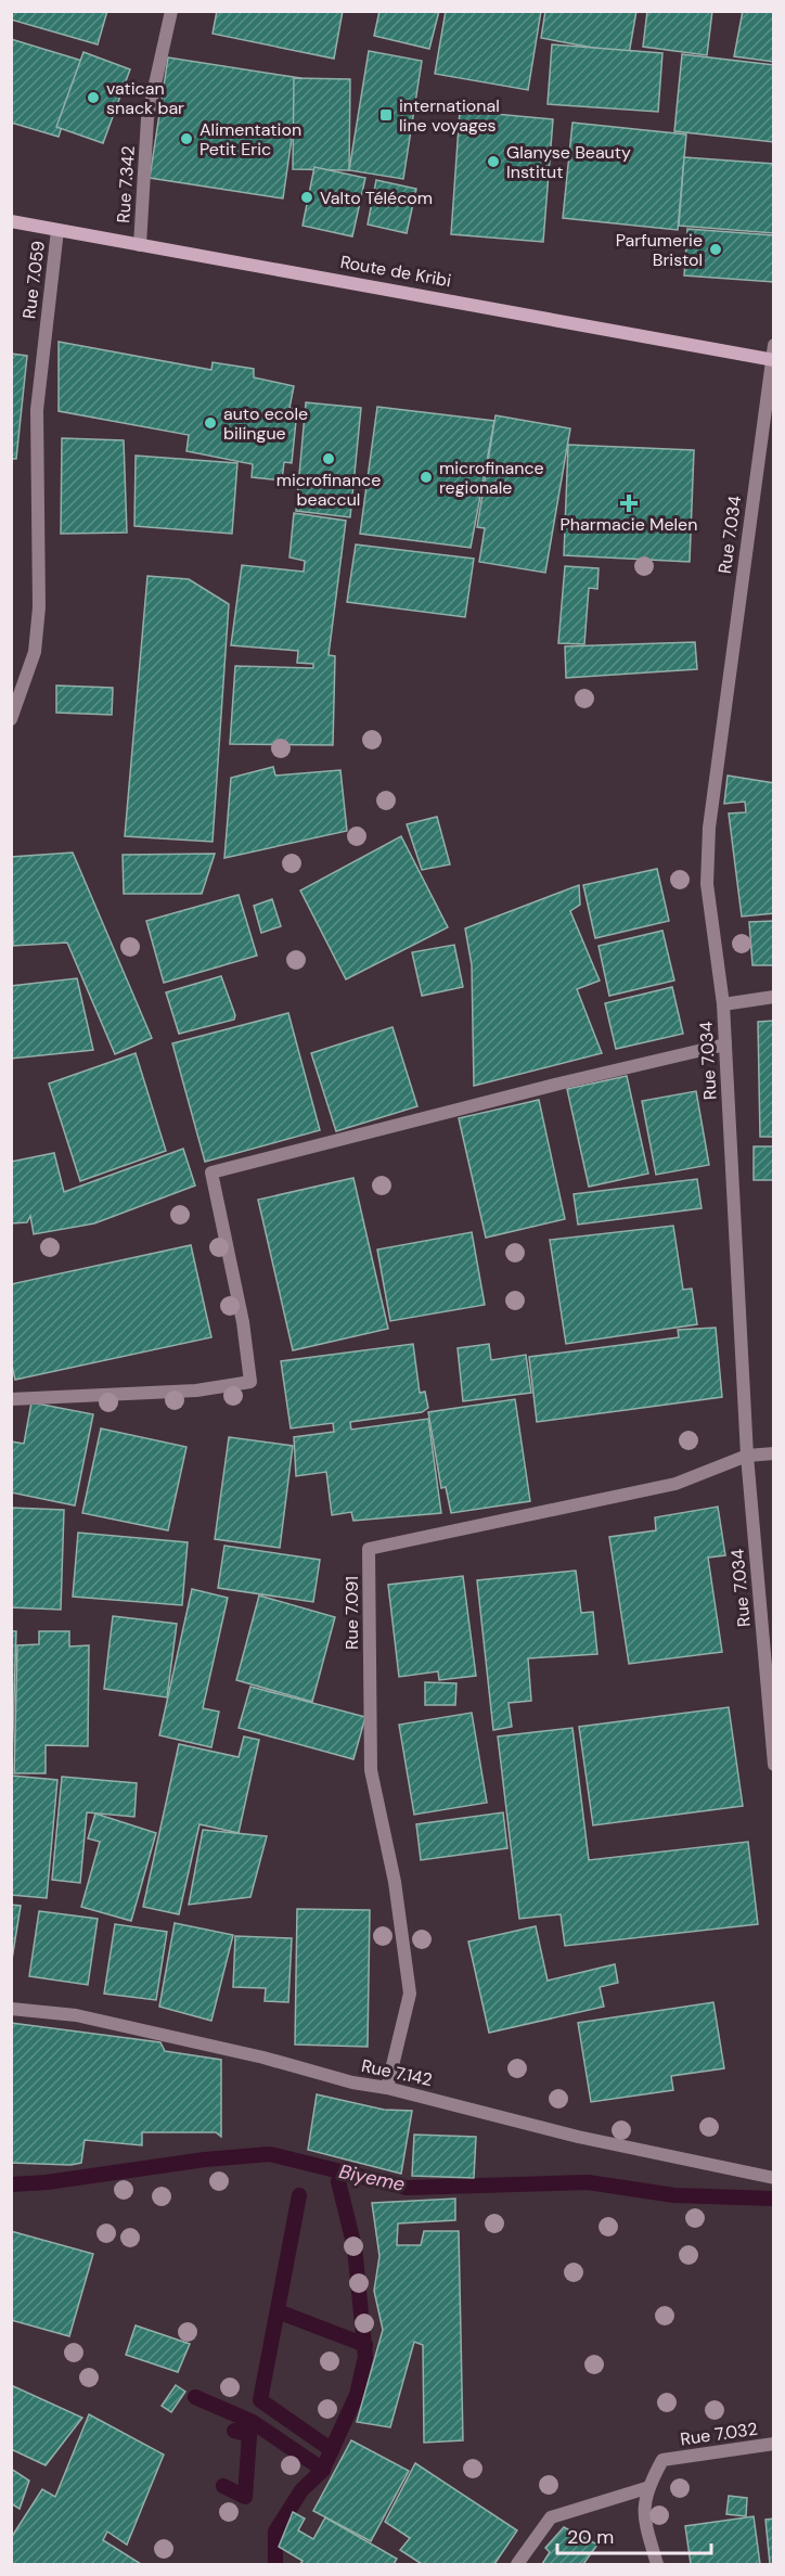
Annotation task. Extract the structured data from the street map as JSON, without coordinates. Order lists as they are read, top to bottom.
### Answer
{
  "streets": {
    "main road": ["Route de Kribi"],
    "street": [
      "Rue 7.342",
      "Rue 7.059",
      "Rue 7.034",
      "Rue 7.091",
      "Rue 7.142",
      "Rue 7.032"
    ]
  },
  "crossings": [
    ["Rue 7.342", "Route de Kribi"],
    ["Route de Kribi", "Rue 7.059"],
    ["Route de Kribi", "Rue 7.034"],
    ["Rue 7.034", "Rue 7.091"],
    ["Rue 7.091", "Rue 7.142"]
  ],
  "water": ["Biyeme"],
  "places": {
    "other": [
      "vatican snack bar",
      "Alimentation Petit Eric",
      "Glanyse Beauty Institut",
      "Valto Télécom",
      "Parfumerie Bristol",
      "auto ecole bilingue",
      "microfinance beaccul",
      "microfinance regionale"
    ],
    "transit": ["international line voyages"],
    "health": ["Pharmacie Melen"]
  },
  "scale_bar": "20 m"
}
